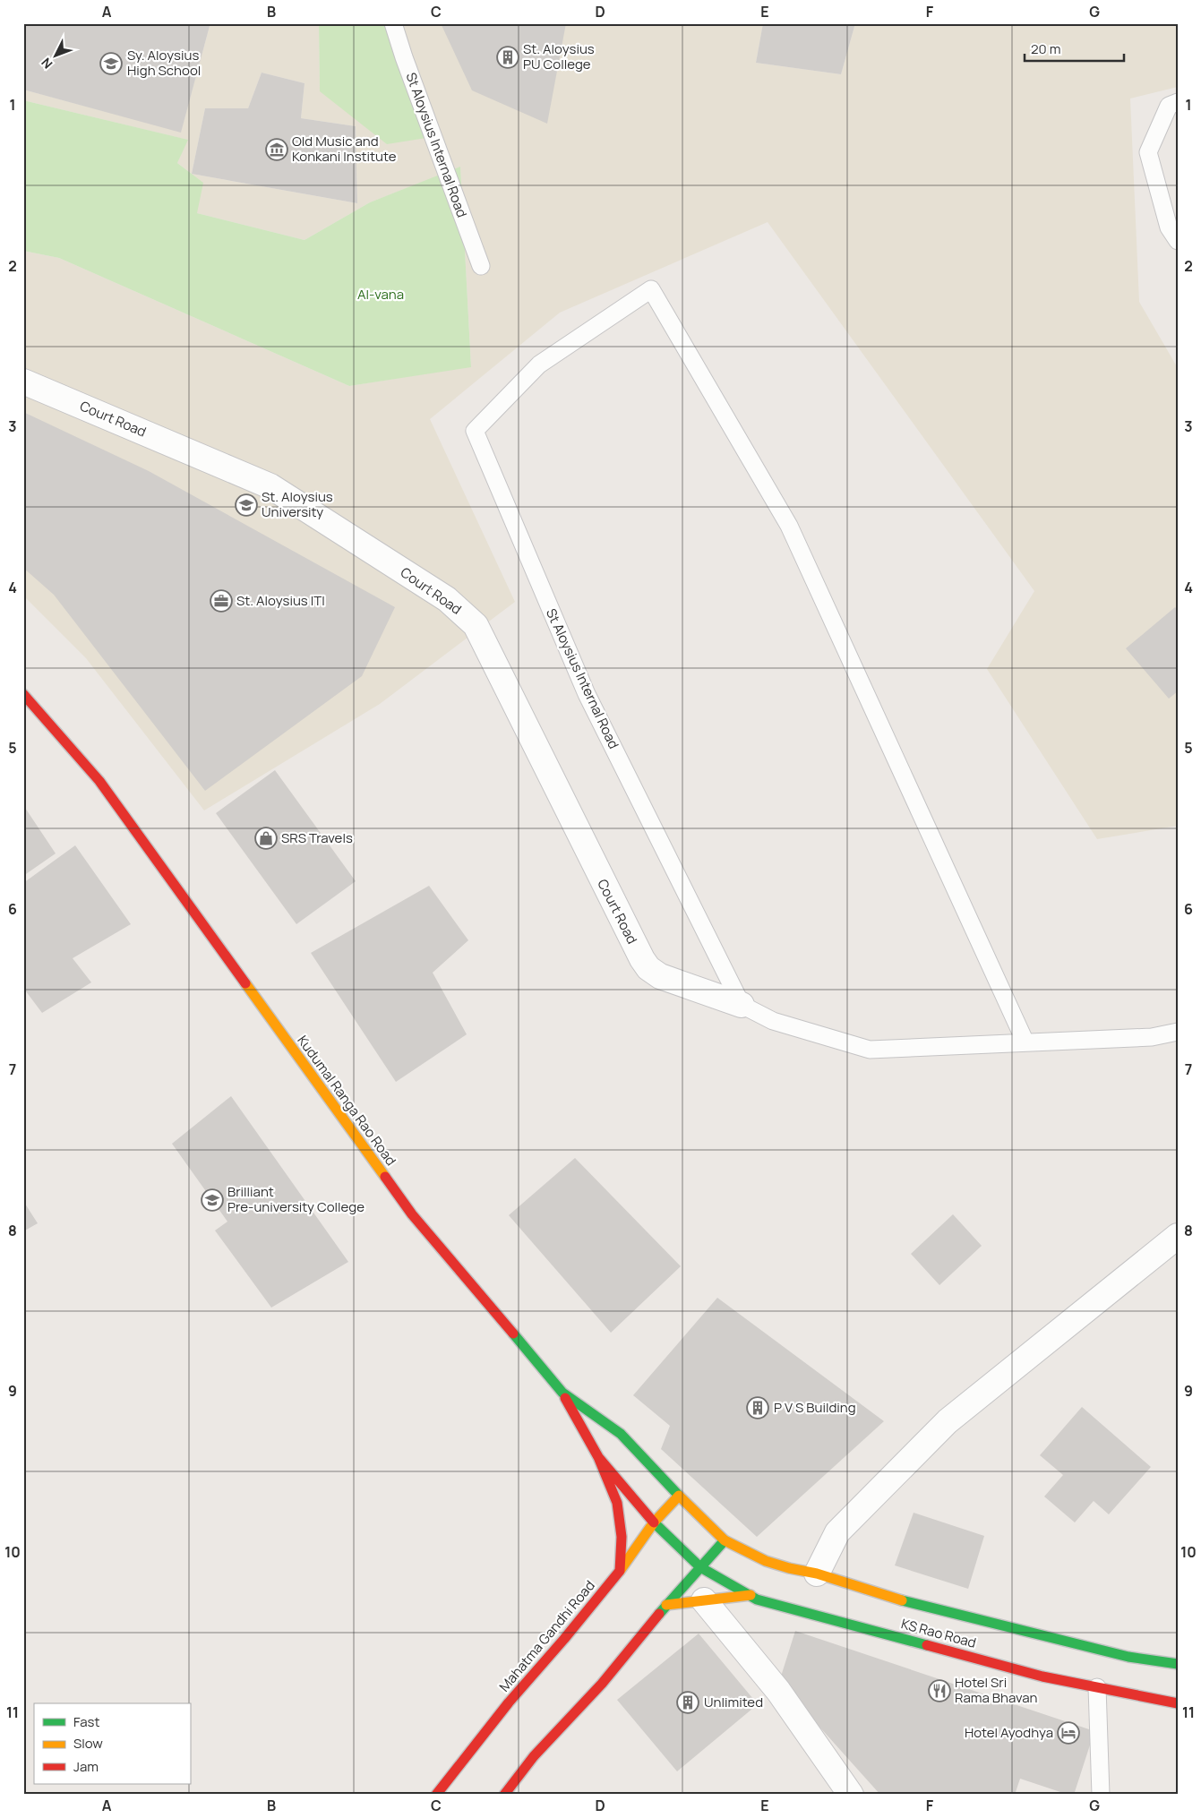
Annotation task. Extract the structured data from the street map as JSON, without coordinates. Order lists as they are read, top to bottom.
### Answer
{
  "streets": {
    "main road": ["Kudumal Ranga Rao Road", "KS Rao Road", "Mahatma Gandhi Road"],
    "street": ["Court Road"],
    "lane": ["St Aloysius Internal Road"]
  },
  "crossings": [
    ["St Aloysius Internal Road", "Court Road"],
    ["Kudumal Ranga Rao Road", "KS Rao Road"],
    ["Kudumal Ranga Rao Road", "Mahatma Gandhi Road"],
    ["KS Rao Road", "Mahatma Gandhi Road"]
  ],
  "parks": ["Al-vana"],
  "places": {
    "building": ["St. Aloysius PU College", "P V S Building", "Unlimited"],
    "school or university": ["Sy. Aloysius High School", "St. Aloysius University", "Brilliant Pre-university College"],
    "museum": ["Old Music and Konkani Institute"],
    "office": ["St. Aloysius ITI"],
    "shop": ["SRS Travels"],
    "restaurant": ["Hotel Sri Rama Bhavan"],
    "hotel": ["Hotel Ayodhya"]
  },
  "legend": ["Fast", "Slow", "Jam"],
  "scale_bar": "20 m",
  "north": "bottom left",
  "grid": {
    "columns": [
      "A",
      "B",
      "C",
      "D",
      "E",
      "F",
      "G"
    ],
    "rows": [
      "1",
      "2",
      "3",
      "4",
      "5",
      "6",
      "7",
      "8",
      "9",
      "10",
      "11"
    ]
  }
}
